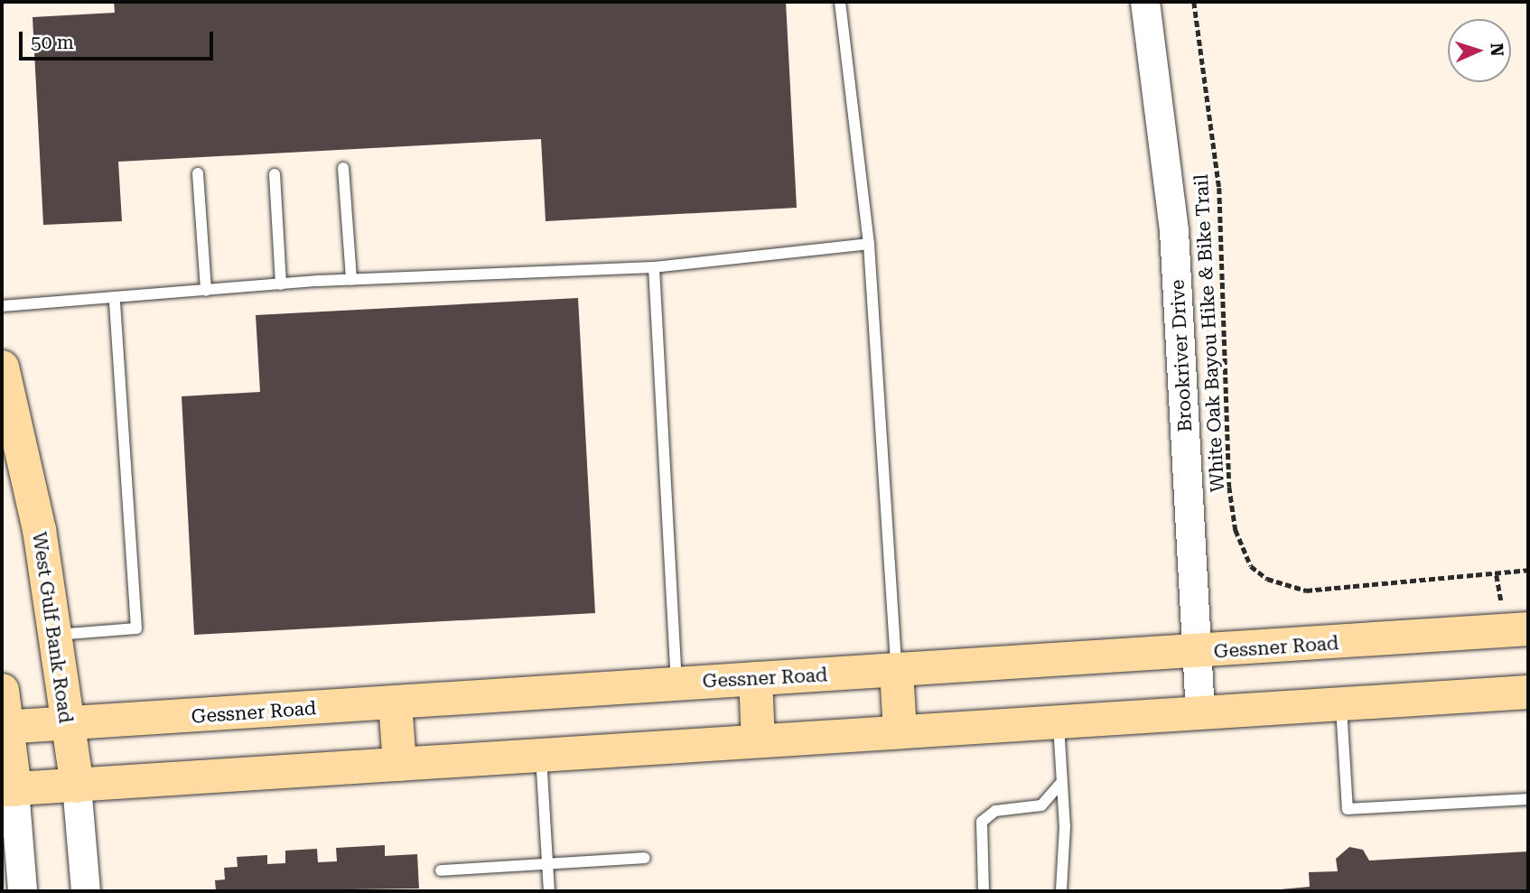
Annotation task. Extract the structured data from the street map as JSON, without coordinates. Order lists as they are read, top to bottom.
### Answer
{
  "streets": {
    "main road": ["West Gulf Bank Road", "Gessner Road"],
    "street": ["Brookriver Drive"],
    "path": ["White Oak Bayou Hike & Bike Trail"]
  },
  "crossings": [
    ["Brookriver Drive", "Gessner Road"],
    ["West Gulf Bank Road", "Gessner Road"]
  ],
  "scale_bar": "50 m",
  "north": "right"
}
